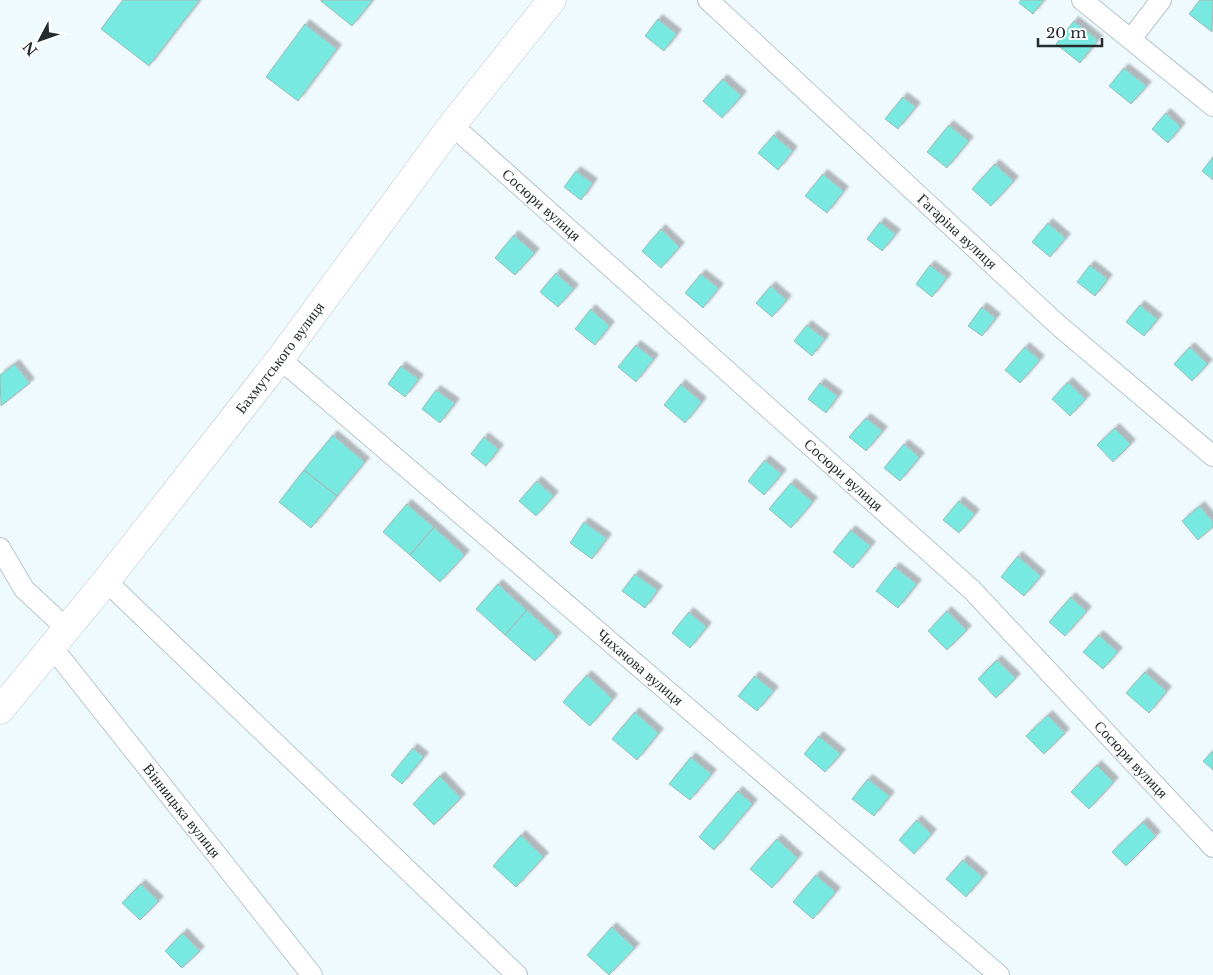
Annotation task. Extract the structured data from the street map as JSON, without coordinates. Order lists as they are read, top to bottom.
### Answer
{
  "streets": {
    "main road": ["Бахмутського вулиця"],
    "street": [
      "Сосюри вулиця",
      "Гагаріна вулиця",
      "Чихачова вулиця",
      "Вінницька вулиця"
    ]
  },
  "crossings": [
    ["Сосюри вулиця", "Бахмутського вулиця"],
    ["Бахмутського вулиця", "Чихачова вулиця"],
    ["Бахмутського вулиця", "Вінницька вулиця"]
  ],
  "scale_bar": "20 m",
  "north": "bottom left"
}
